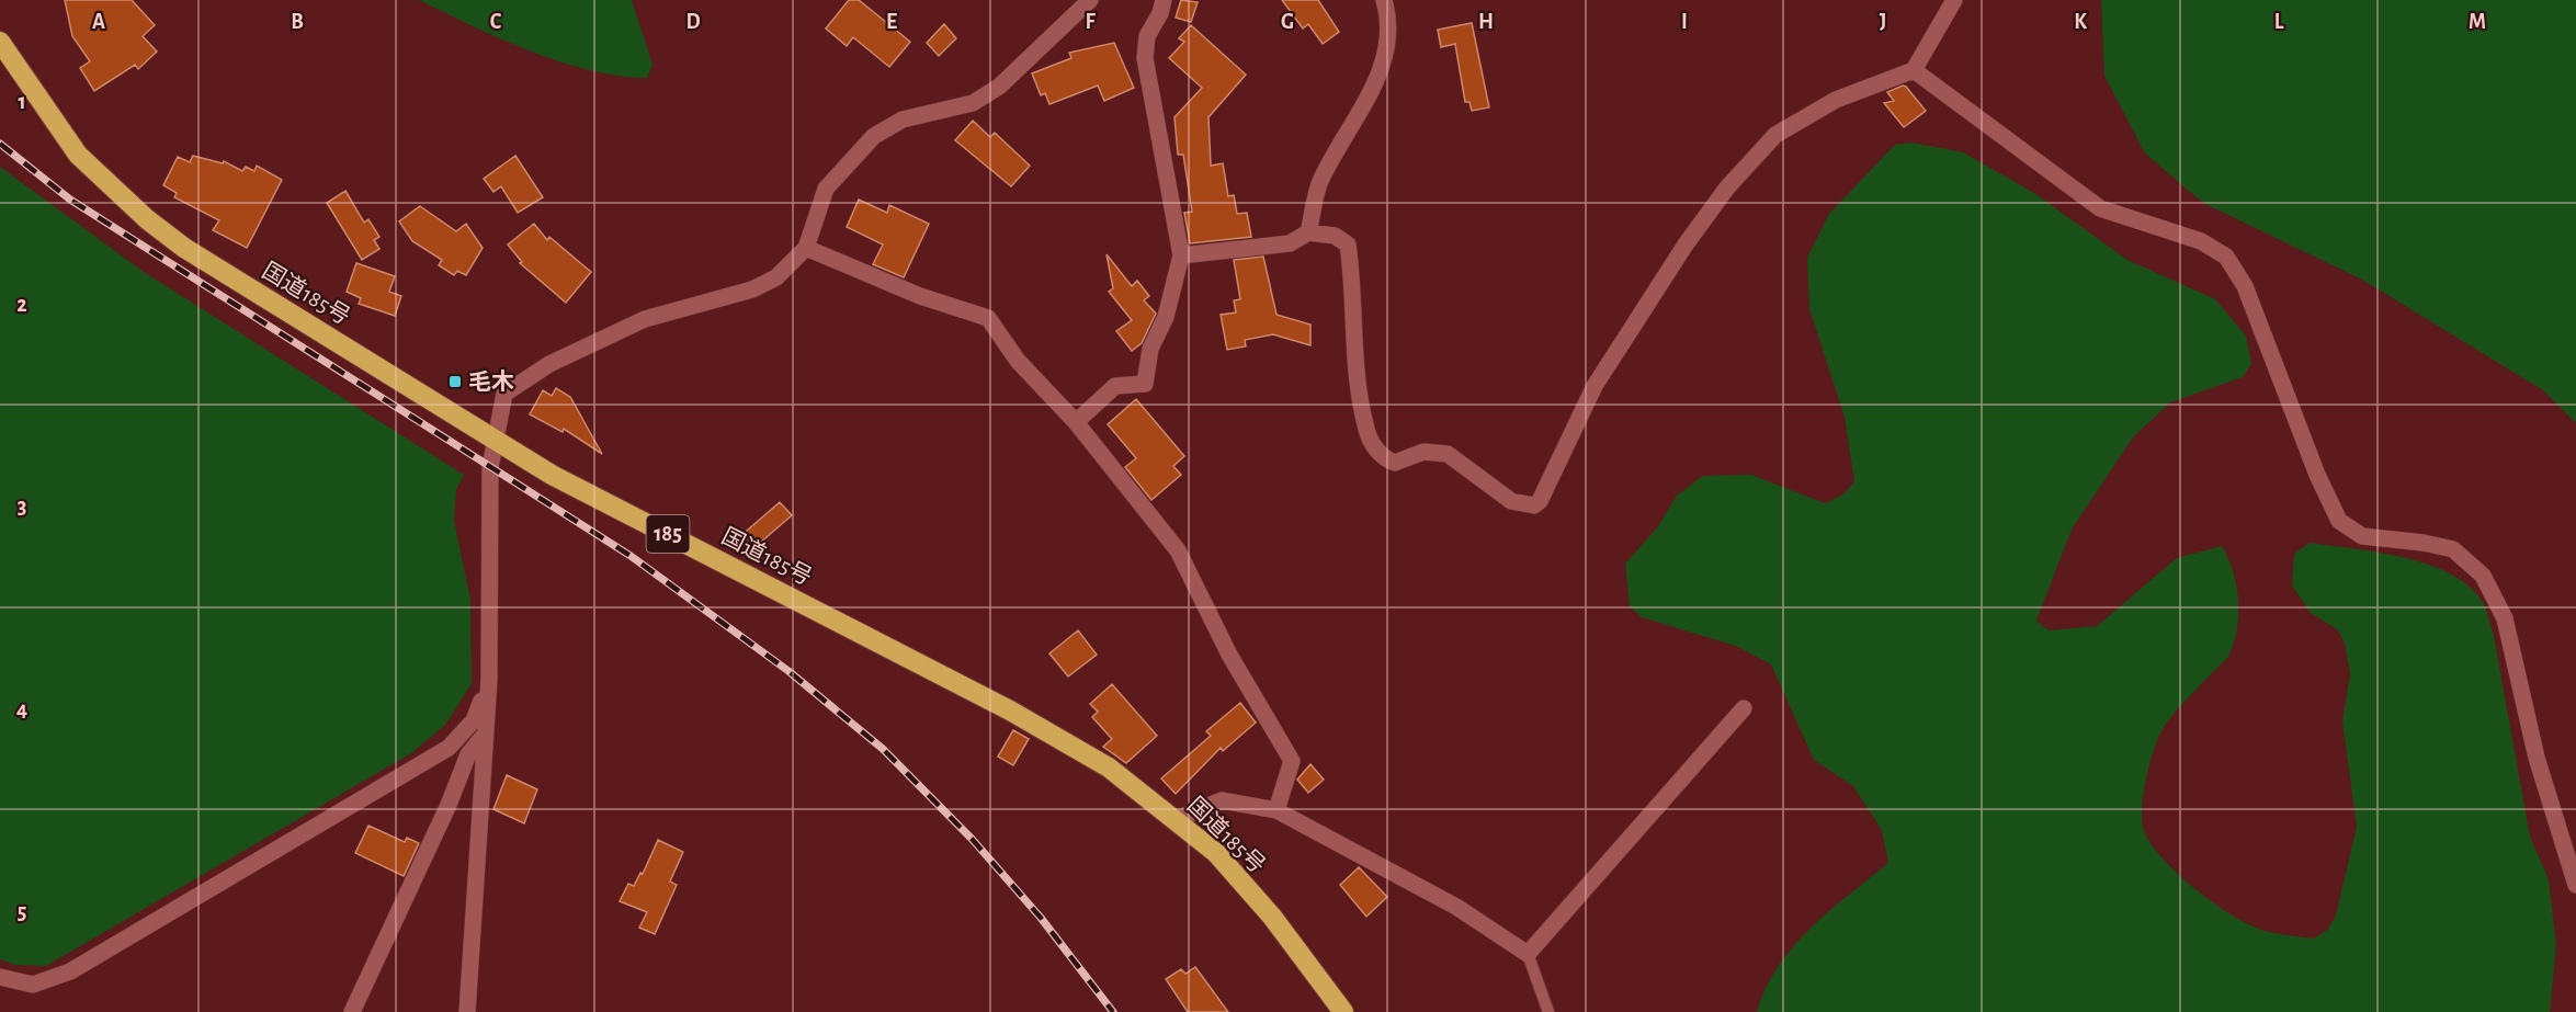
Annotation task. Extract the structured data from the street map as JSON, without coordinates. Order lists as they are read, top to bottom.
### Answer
{
  "streets": {
    "highway": ["国道185号", "185"]
  },
  "places": {
    "transit": ["毛木"]
  },
  "grid": {
    "columns": [
      "A",
      "B",
      "C",
      "D",
      "E",
      "F",
      "G",
      "H",
      "I",
      "J",
      "K",
      "L",
      "M"
    ],
    "rows": [
      "1",
      "2",
      "3",
      "4",
      "5"
    ]
  }
}
